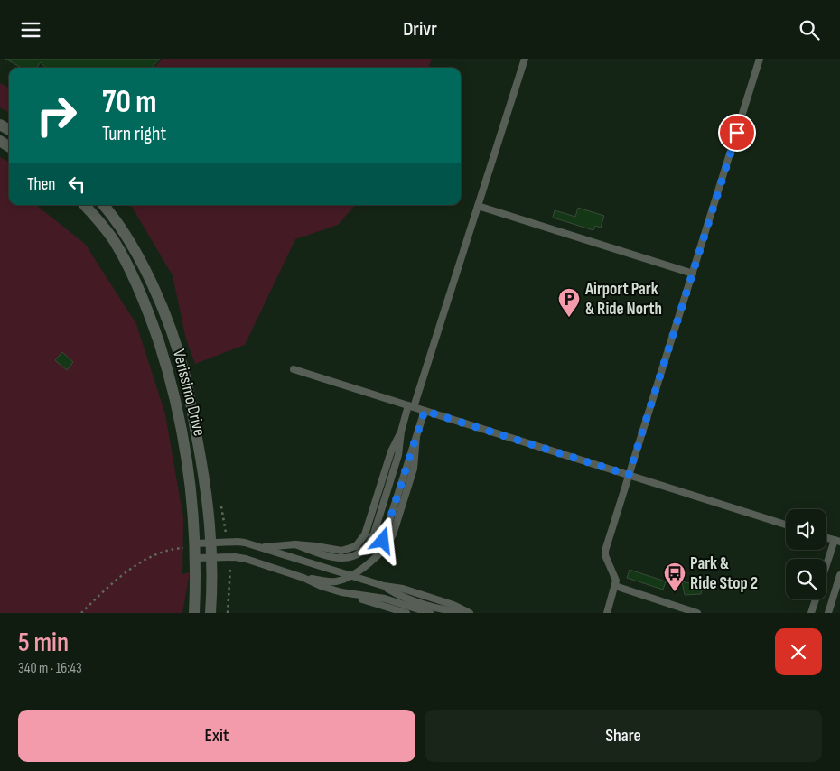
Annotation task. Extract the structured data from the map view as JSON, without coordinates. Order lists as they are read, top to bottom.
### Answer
{
  "streets": {
    "street": ["Verissimo Drive"]
  },
  "places": {
    "parking": ["Airport Park & Ride North"],
    "bus stop": ["Park & Ride Stop 2"]
  },
  "page": {
    "header": "Drivr",
    "turn": ["70 m", "Turn right"],
    "then": "Then",
    "heading": ["5 min", "340 m · 16:43"],
    "buttons": ["Exit", "Share"]
  }
}
